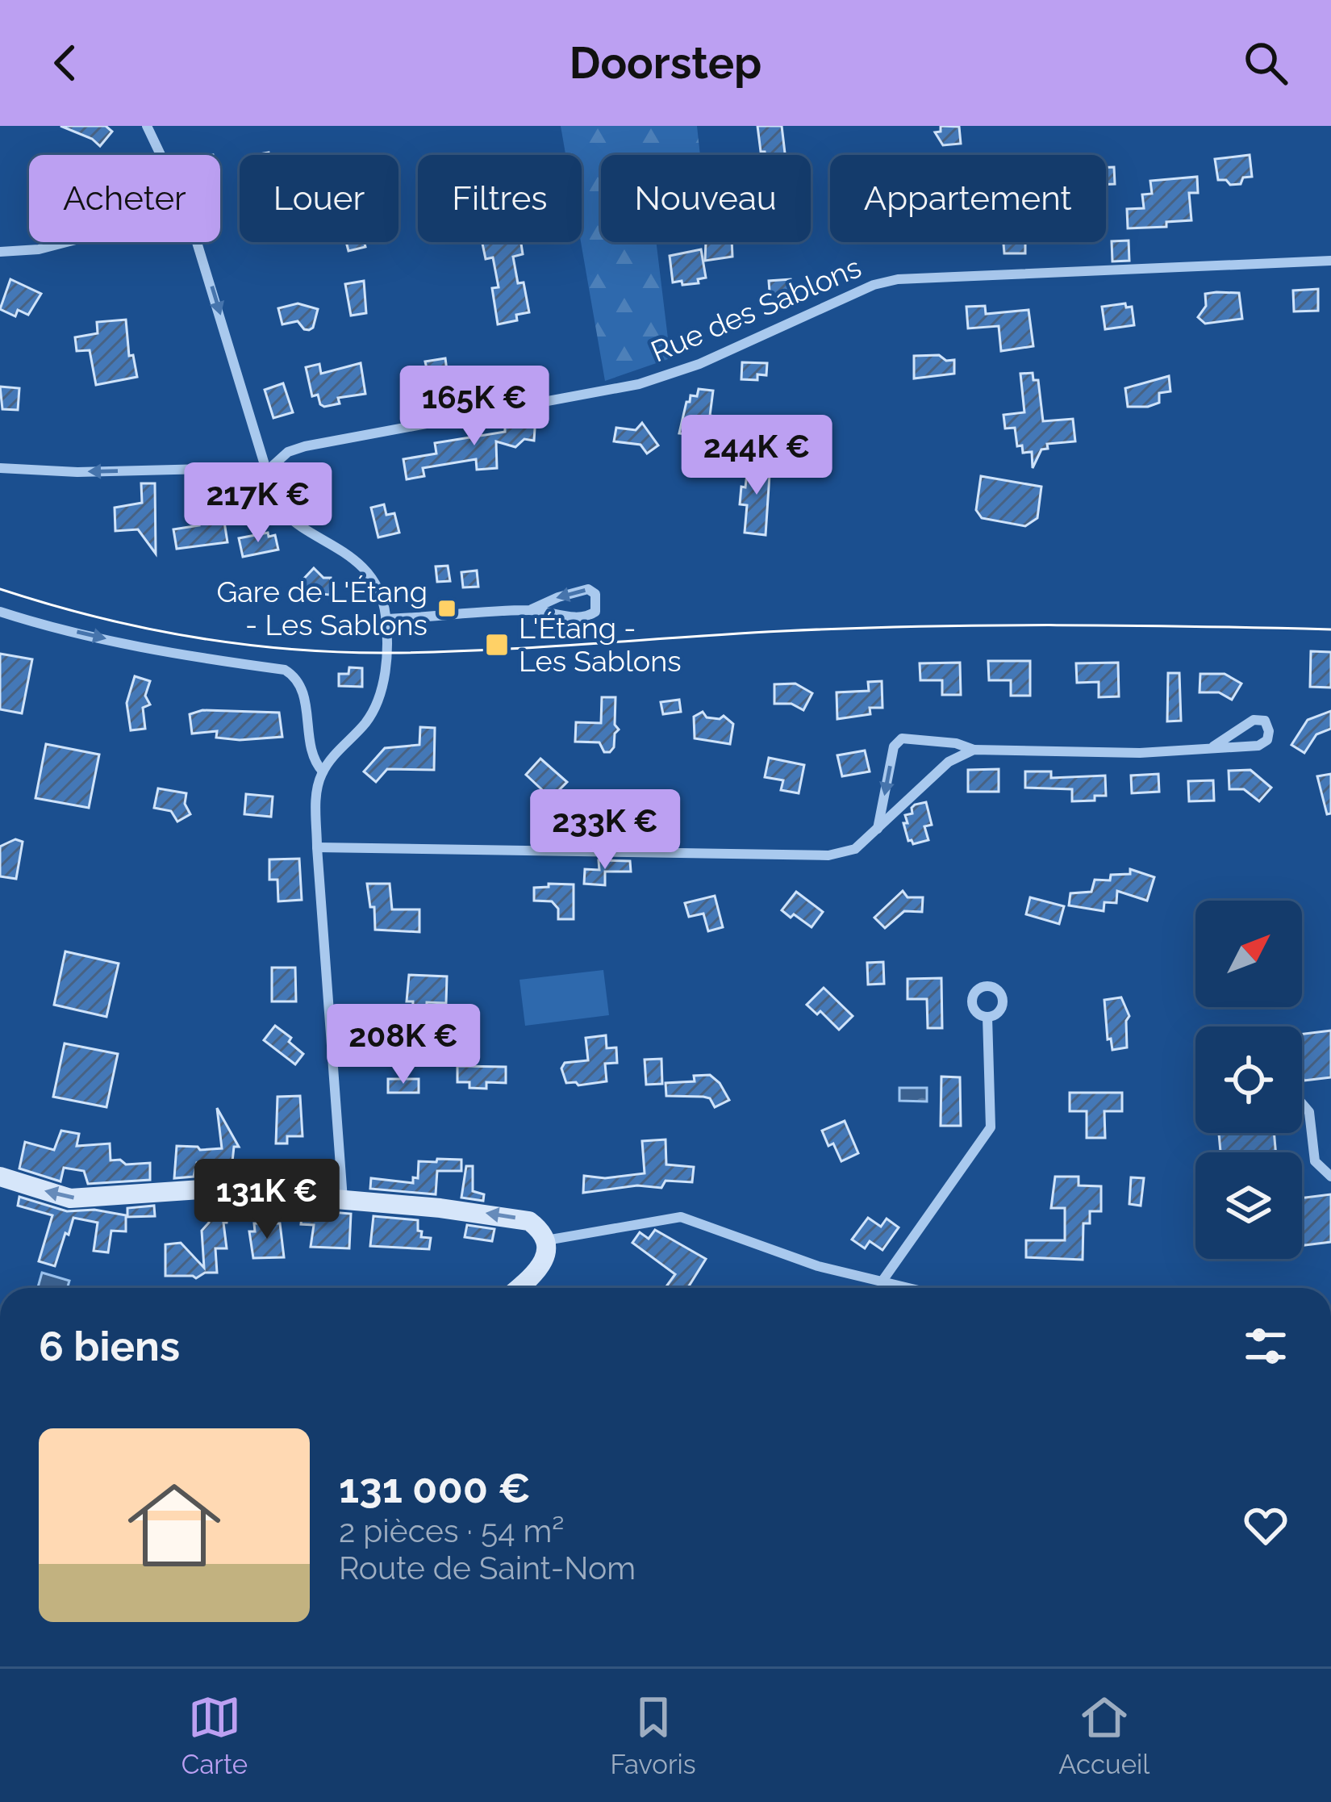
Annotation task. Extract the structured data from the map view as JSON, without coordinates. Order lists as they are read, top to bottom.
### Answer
{
  "streets": {
    "street": ["Rue des Sablons"]
  },
  "places": {
    "transit": ["Gare de L'Étang - Les Sablons", "L'Étang - Les Sablons"]
  },
  "north": "top right",
  "page": {
    "header": "Doorstep",
    "chip": [
      "Acheter",
      "Louer",
      "Filtres",
      "Nouveau",
      "Appartement"
    ],
    "price": [
      "165K €",
      "244K €",
      "217K €",
      "233K €",
      "208K €",
      "131K €"
    ],
    "heading": "6 biens",
    "list": [
      {
        "name": "131 000 €",
        "note": "2 pièces · 54 m² · Route de Saint-Nom"
      }
    ],
    "tabs": ["Carte", "Favoris", "Accueil"]
  }
}
